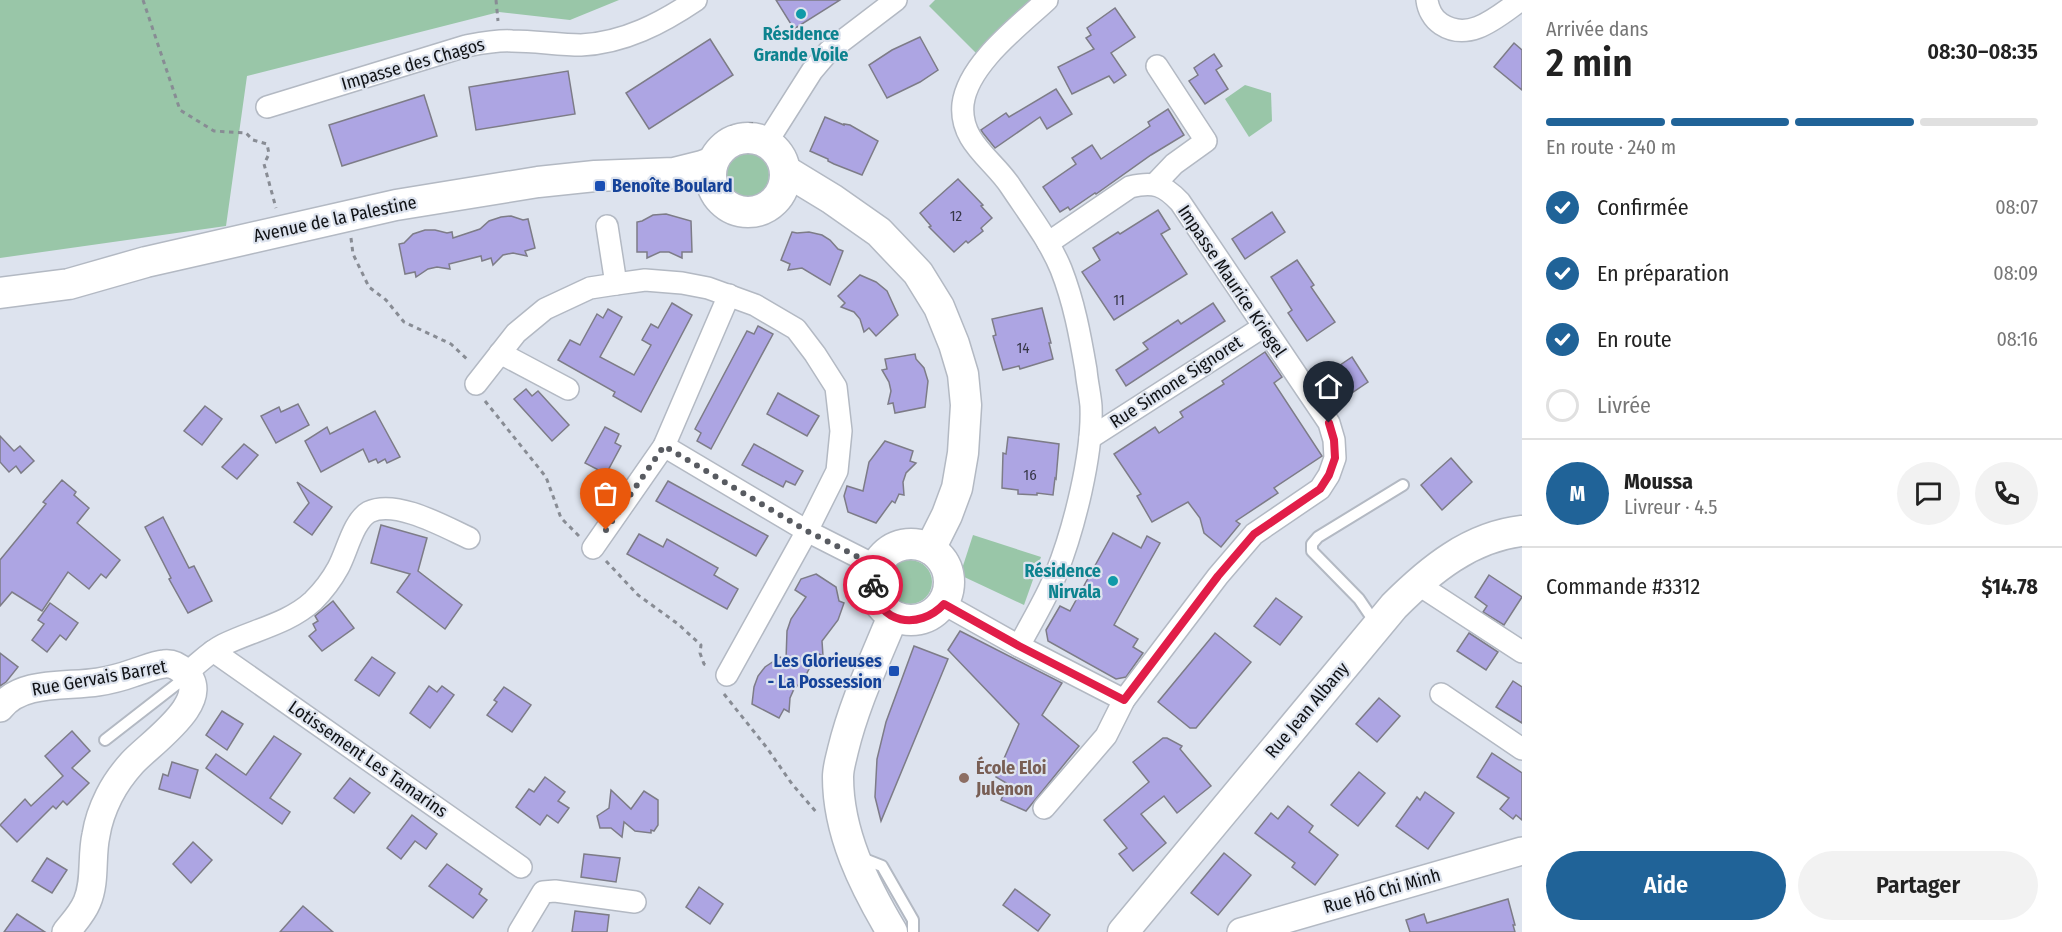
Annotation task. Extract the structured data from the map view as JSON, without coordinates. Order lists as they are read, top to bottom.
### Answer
{
  "streets": {
    "main road": ["Avenue de la Palestine", "Rue Jean Albany"],
    "street": [
      "Impasse des Chagos",
      "Impasse Maurice Kriegel",
      "Rue Simone Signoret",
      "Rue Gervais Barret",
      "Lotissement Les Tamarins",
      "Rue Hô Chi Minh"
    ]
  },
  "crossings": [
    ["Impasse Maurice Kriegel", "Rue Simone Signoret"]
  ],
  "places": {
    "other": ["Résidence Grande Voile", "Résidence Nirvala", "École Eloi Julenon"],
    "transit": ["Benoîte Boulard", "Les Glorieuses - La Possession"]
  },
  "house_numbers": [
    "12",
    "11",
    "14",
    "16"
  ],
  "page": {
    "heading": ["2 min", "Arrivée dans", "08:30–08:35"],
    "panel": [
      "Moussa",
      "Livreur · 4.5",
      "Commande #3312",
      "$14.78"
    ],
    "bar": "En route · 240 m",
    "list": [
      ["Confirmée", "08:07"],
      ["En préparation", "08:09"],
      ["En route", "08:16"],
      "Livrée"
    ],
    "round": "M",
    "buttons": ["Aide", "Partager"]
  }
}
